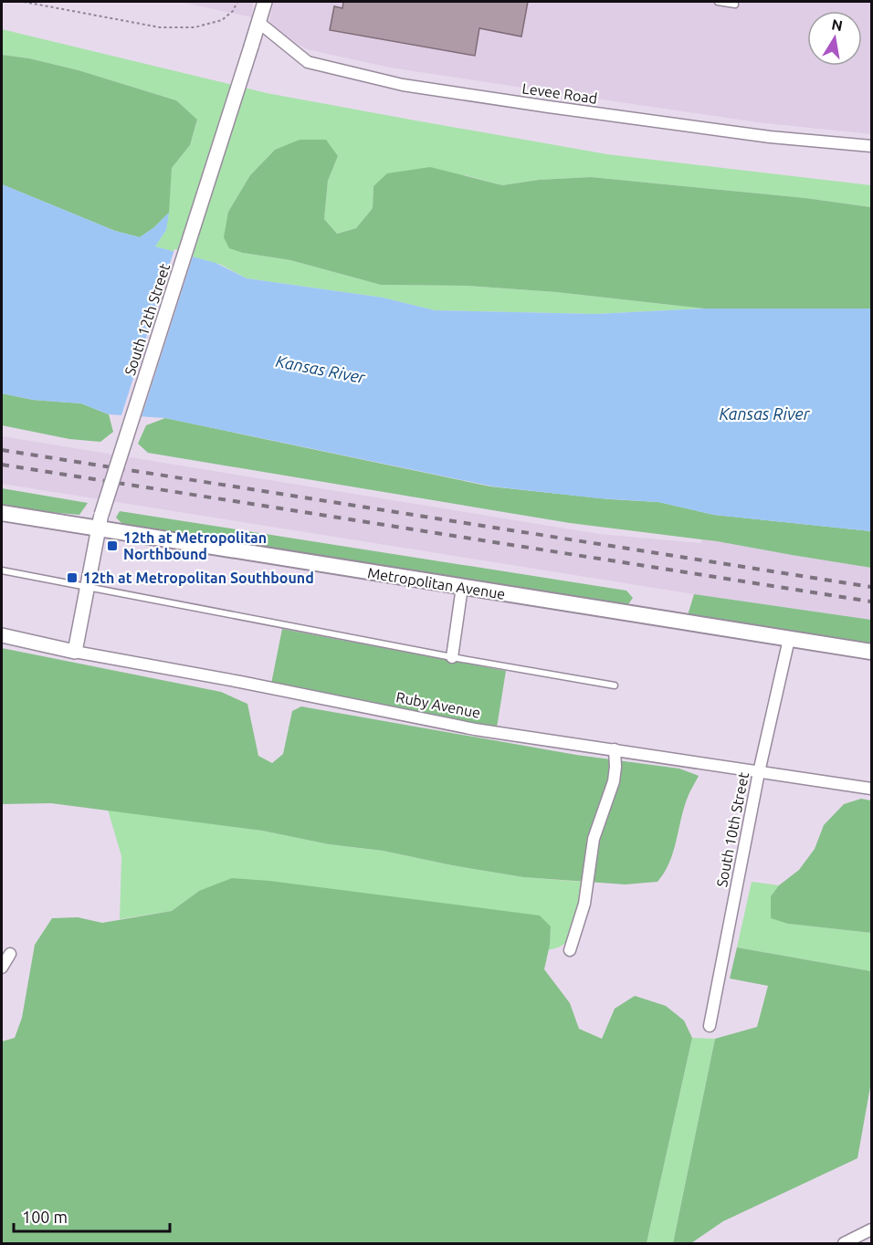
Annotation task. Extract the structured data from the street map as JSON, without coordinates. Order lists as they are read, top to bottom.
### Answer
{
  "streets": {
    "main road": ["Metropolitan Avenue"],
    "street": [
      "Levee Road",
      "South 12th Street",
      "Ruby Avenue",
      "South 10th Street"
    ]
  },
  "crossings": [
    ["Levee Road", "South 12th Street"],
    ["South 12th Street", "Metropolitan Avenue"],
    ["South 12th Street", "Ruby Avenue"],
    ["Metropolitan Avenue", "South 10th Street"],
    ["Ruby Avenue", "South 10th Street"]
  ],
  "water": ["Kansas River"],
  "places": {
    "transit": ["12th at Metropolitan Northbound", "12th at Metropolitan Southbound"]
  },
  "scale_bar": "100 m",
  "north": "top"
}
